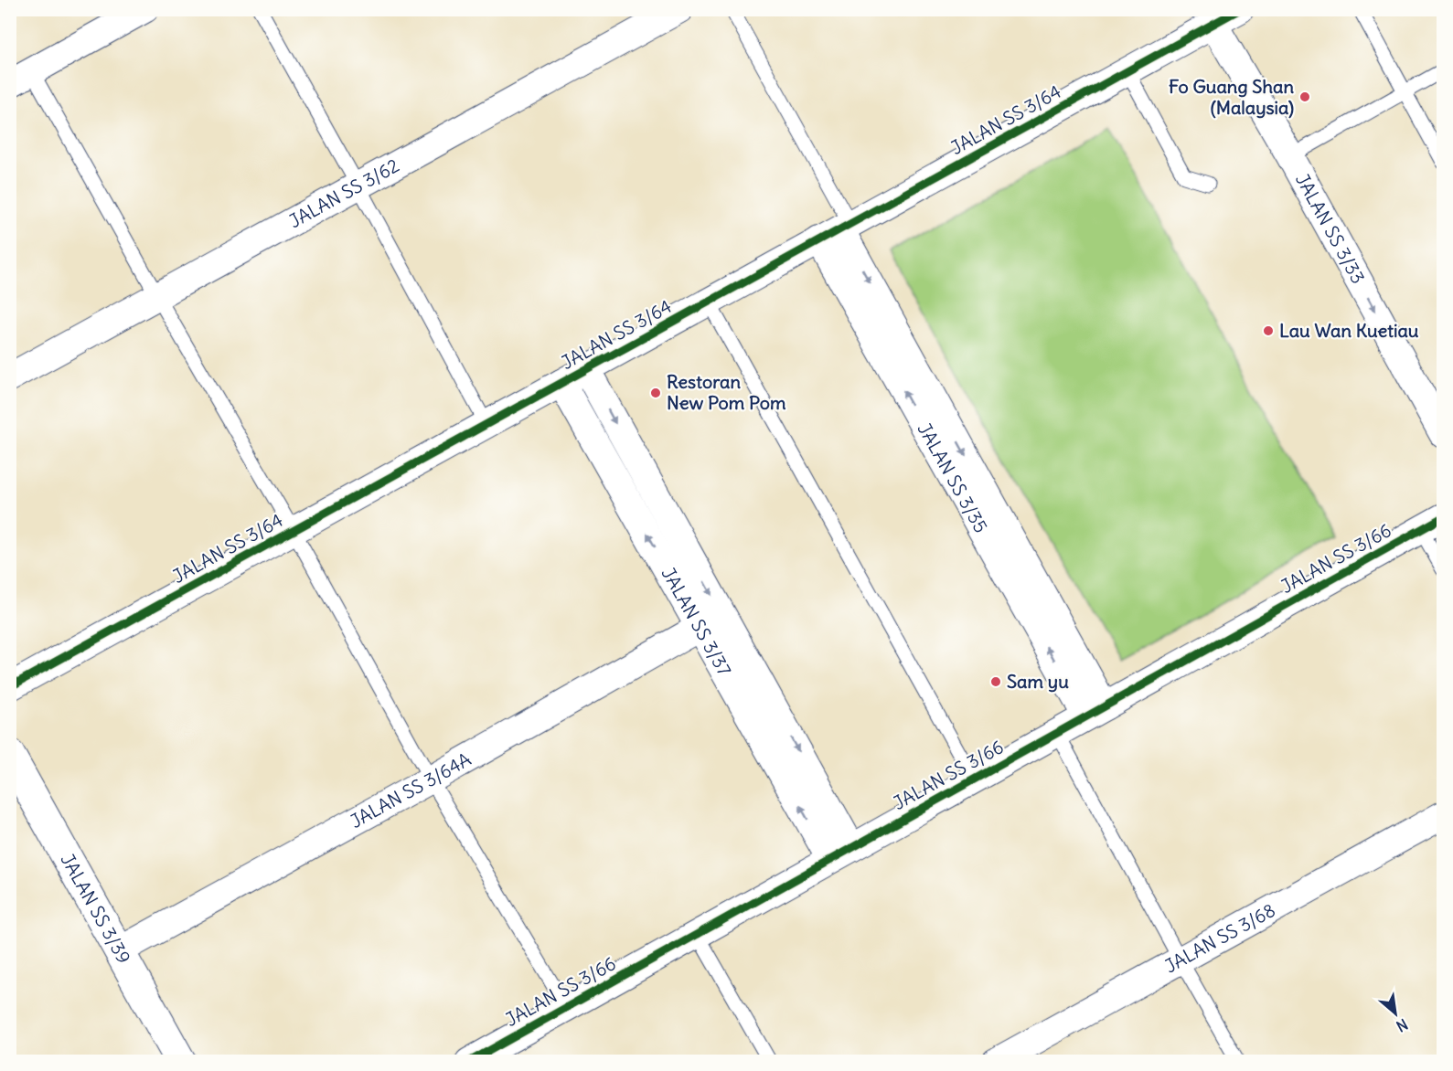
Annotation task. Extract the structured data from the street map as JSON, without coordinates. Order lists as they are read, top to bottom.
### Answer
{
  "streets": {
    "street": [
      "JALAN SS 3/64",
      "JALAN SS 3/62",
      "JALAN SS 3/33",
      "JALAN SS 3/35",
      "JALAN SS 3/66",
      "JALAN SS 3/37",
      "JALAN SS 3/64A",
      "JALAN SS 3/39",
      "JALAN SS 3/68"
    ]
  },
  "crossings": [
    ["JALAN SS 3/64", "JALAN SS 3/33"],
    ["JALAN SS 3/64", "JALAN SS 3/35"],
    ["JALAN SS 3/64", "JALAN SS 3/37"],
    ["JALAN SS 3/35", "JALAN SS 3/66"],
    ["JALAN SS 3/66", "JALAN SS 3/37"],
    ["JALAN SS 3/37", "JALAN SS 3/64A"],
    ["JALAN SS 3/64A", "JALAN SS 3/39"]
  ],
  "one_way": ["JALAN SS 3/33"],
  "places": [
    "Fo Guang Shan (Malaysia)",
    "Lau Wan Kuetiau",
    "Restoran New Pom Pom",
    "Sam yu"
  ],
  "north": "bottom right"
}
